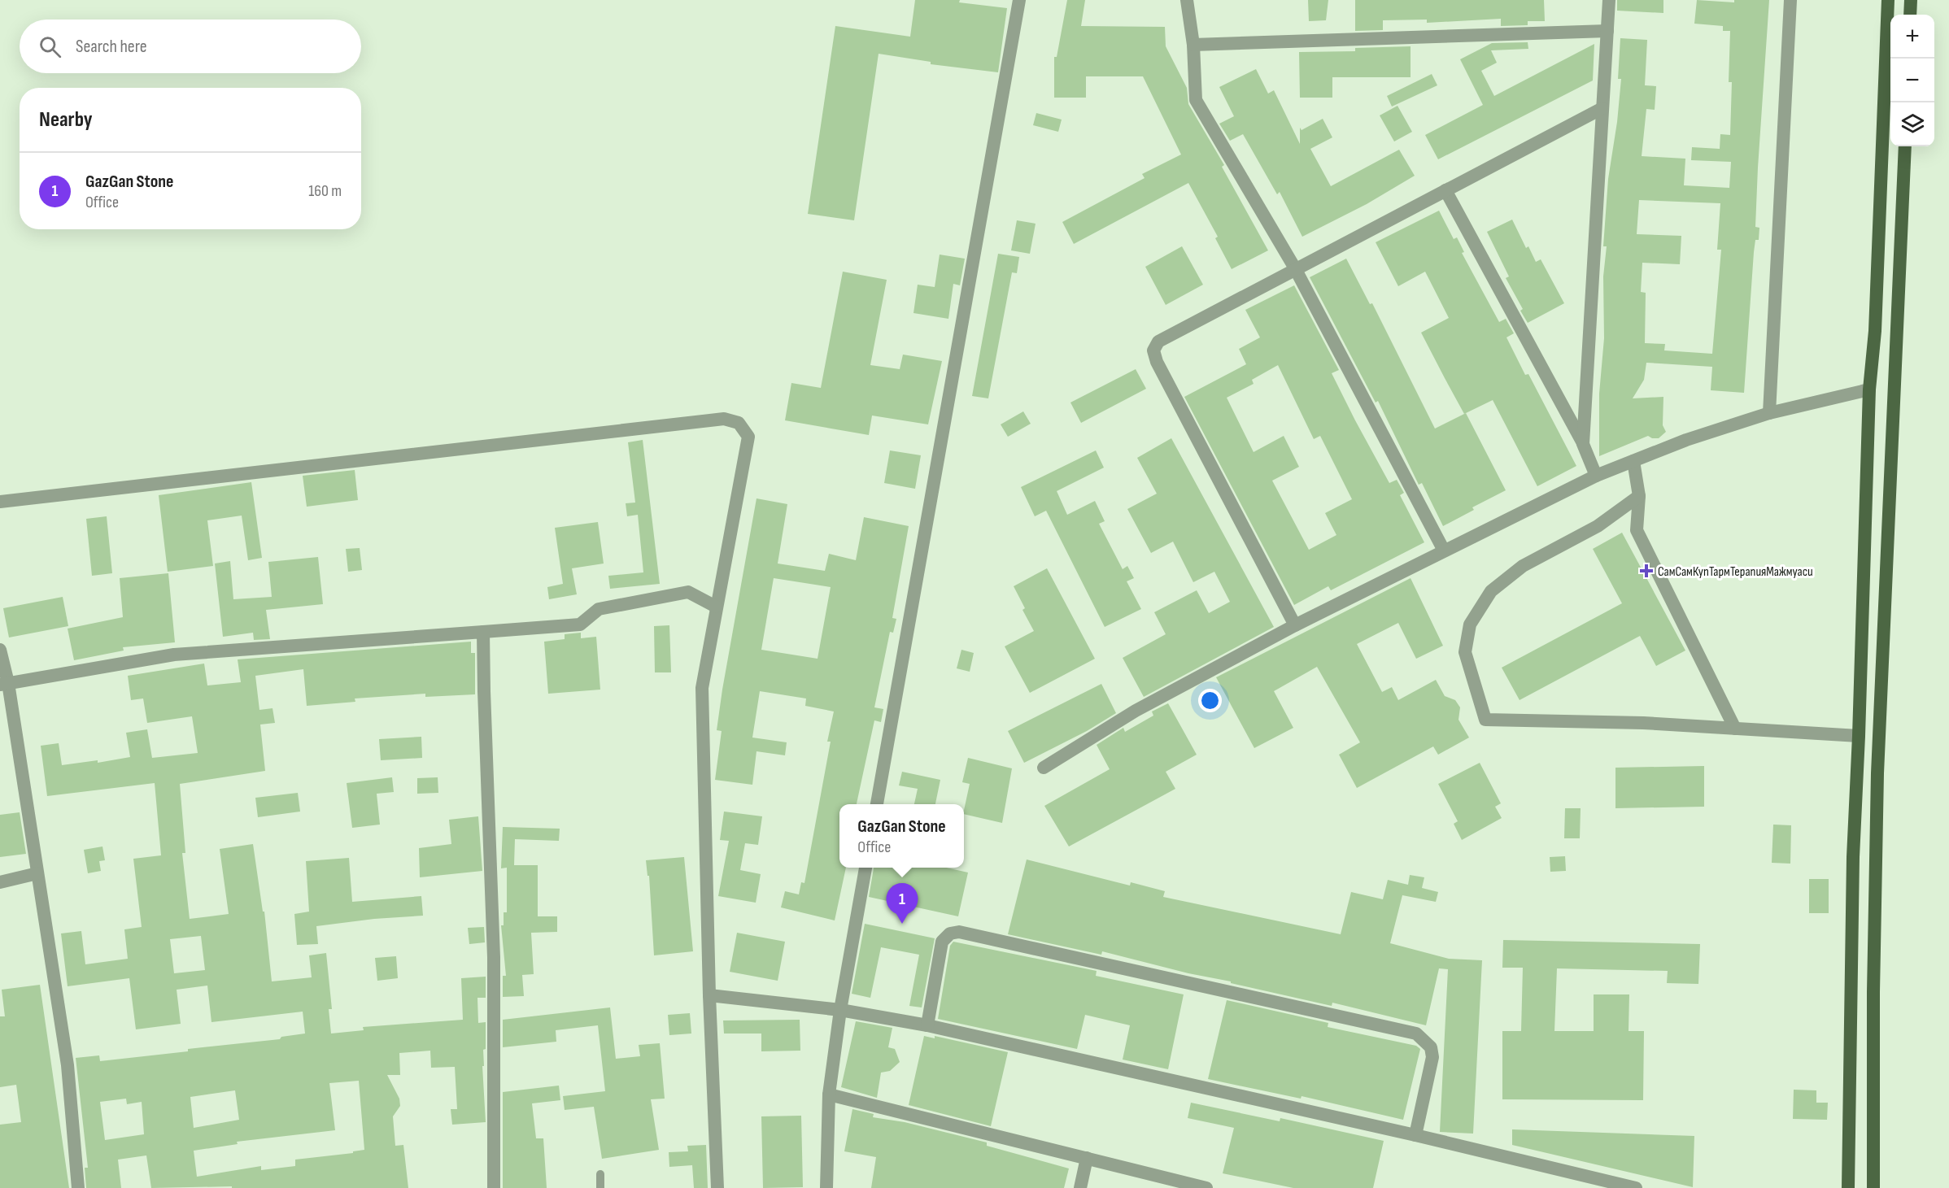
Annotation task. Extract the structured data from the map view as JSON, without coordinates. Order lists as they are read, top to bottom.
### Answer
{
  "places": {
    "health": ["СамСамКупТармТерапияМажмуаси"]
  },
  "page": {
    "map_buttons": ["+", "−"],
    "search": "Search here",
    "heading": "Nearby",
    "list": [
      {
        "mark": "1",
        "name": "GazGan Stone",
        "note": "Office",
        "value": "160 m"
      }
    ],
    "popup": ["GazGan Stone", "Office"],
    "pins": "1"
  }
}
